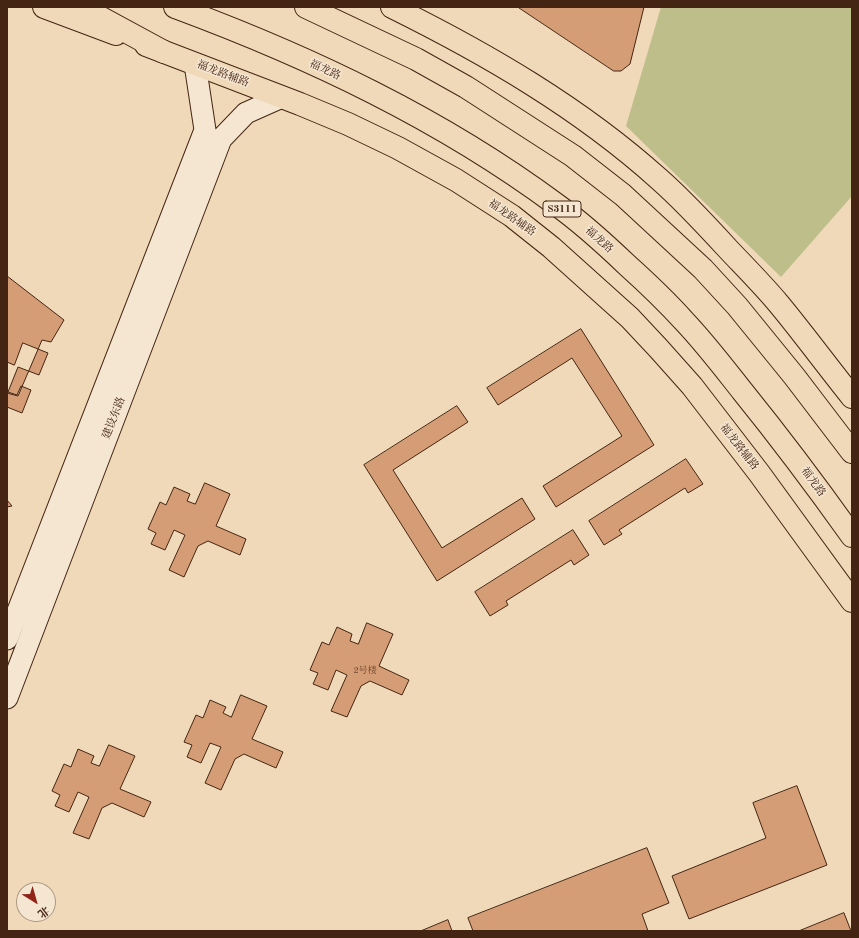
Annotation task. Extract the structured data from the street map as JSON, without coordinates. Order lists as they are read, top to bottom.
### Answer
{
  "streets": {
    "main road": [
      "福龙路",
      "福龙路辅路",
      "S3111",
      "建设东路"
    ]
  },
  "house_numbers": ["2号楼"],
  "north": "bottom right"
}
